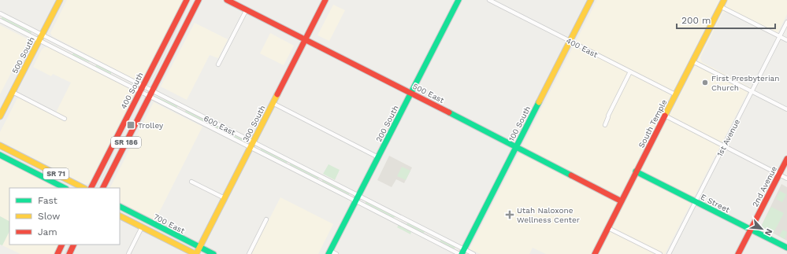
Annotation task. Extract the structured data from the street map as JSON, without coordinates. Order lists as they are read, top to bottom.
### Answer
{
  "streets": {
    "street": [
      "400 East",
      "500 South",
      "400 South",
      "500 East",
      "300 South",
      "200 South",
      "100 South",
      "South Temple",
      "600 East",
      "1st Avenue",
      "SR 186",
      "SR 71",
      "2nd Avenue",
      "E Street",
      "700 East"
    ]
  },
  "crossings": [
    ["400 East", "100 South"],
    ["400 East", "South Temple"],
    ["500 South", "600 East"],
    ["400 South", "600 East"],
    ["500 East", "300 South"],
    ["500 East", "200 South"],
    ["500 East", "100 South"],
    ["500 East", "South Temple"],
    ["300 South", "600 East"],
    ["300 South", "700 East"],
    ["200 South", "600 East"],
    ["100 South", "600 East"],
    ["South Temple", "E Street"],
    ["600 East", "SR 186"],
    ["1st Avenue", "E Street"],
    ["2nd Avenue", "E Street"]
  ],
  "places": {
    "other": ["First Presbyterian Church"],
    "transit": ["Trolley"],
    "health": ["Utah Naloxone Wellness Center"]
  },
  "legend": ["Fast", "Slow", "Jam"],
  "scale_bar": "200 m",
  "north": "bottom right"
}
